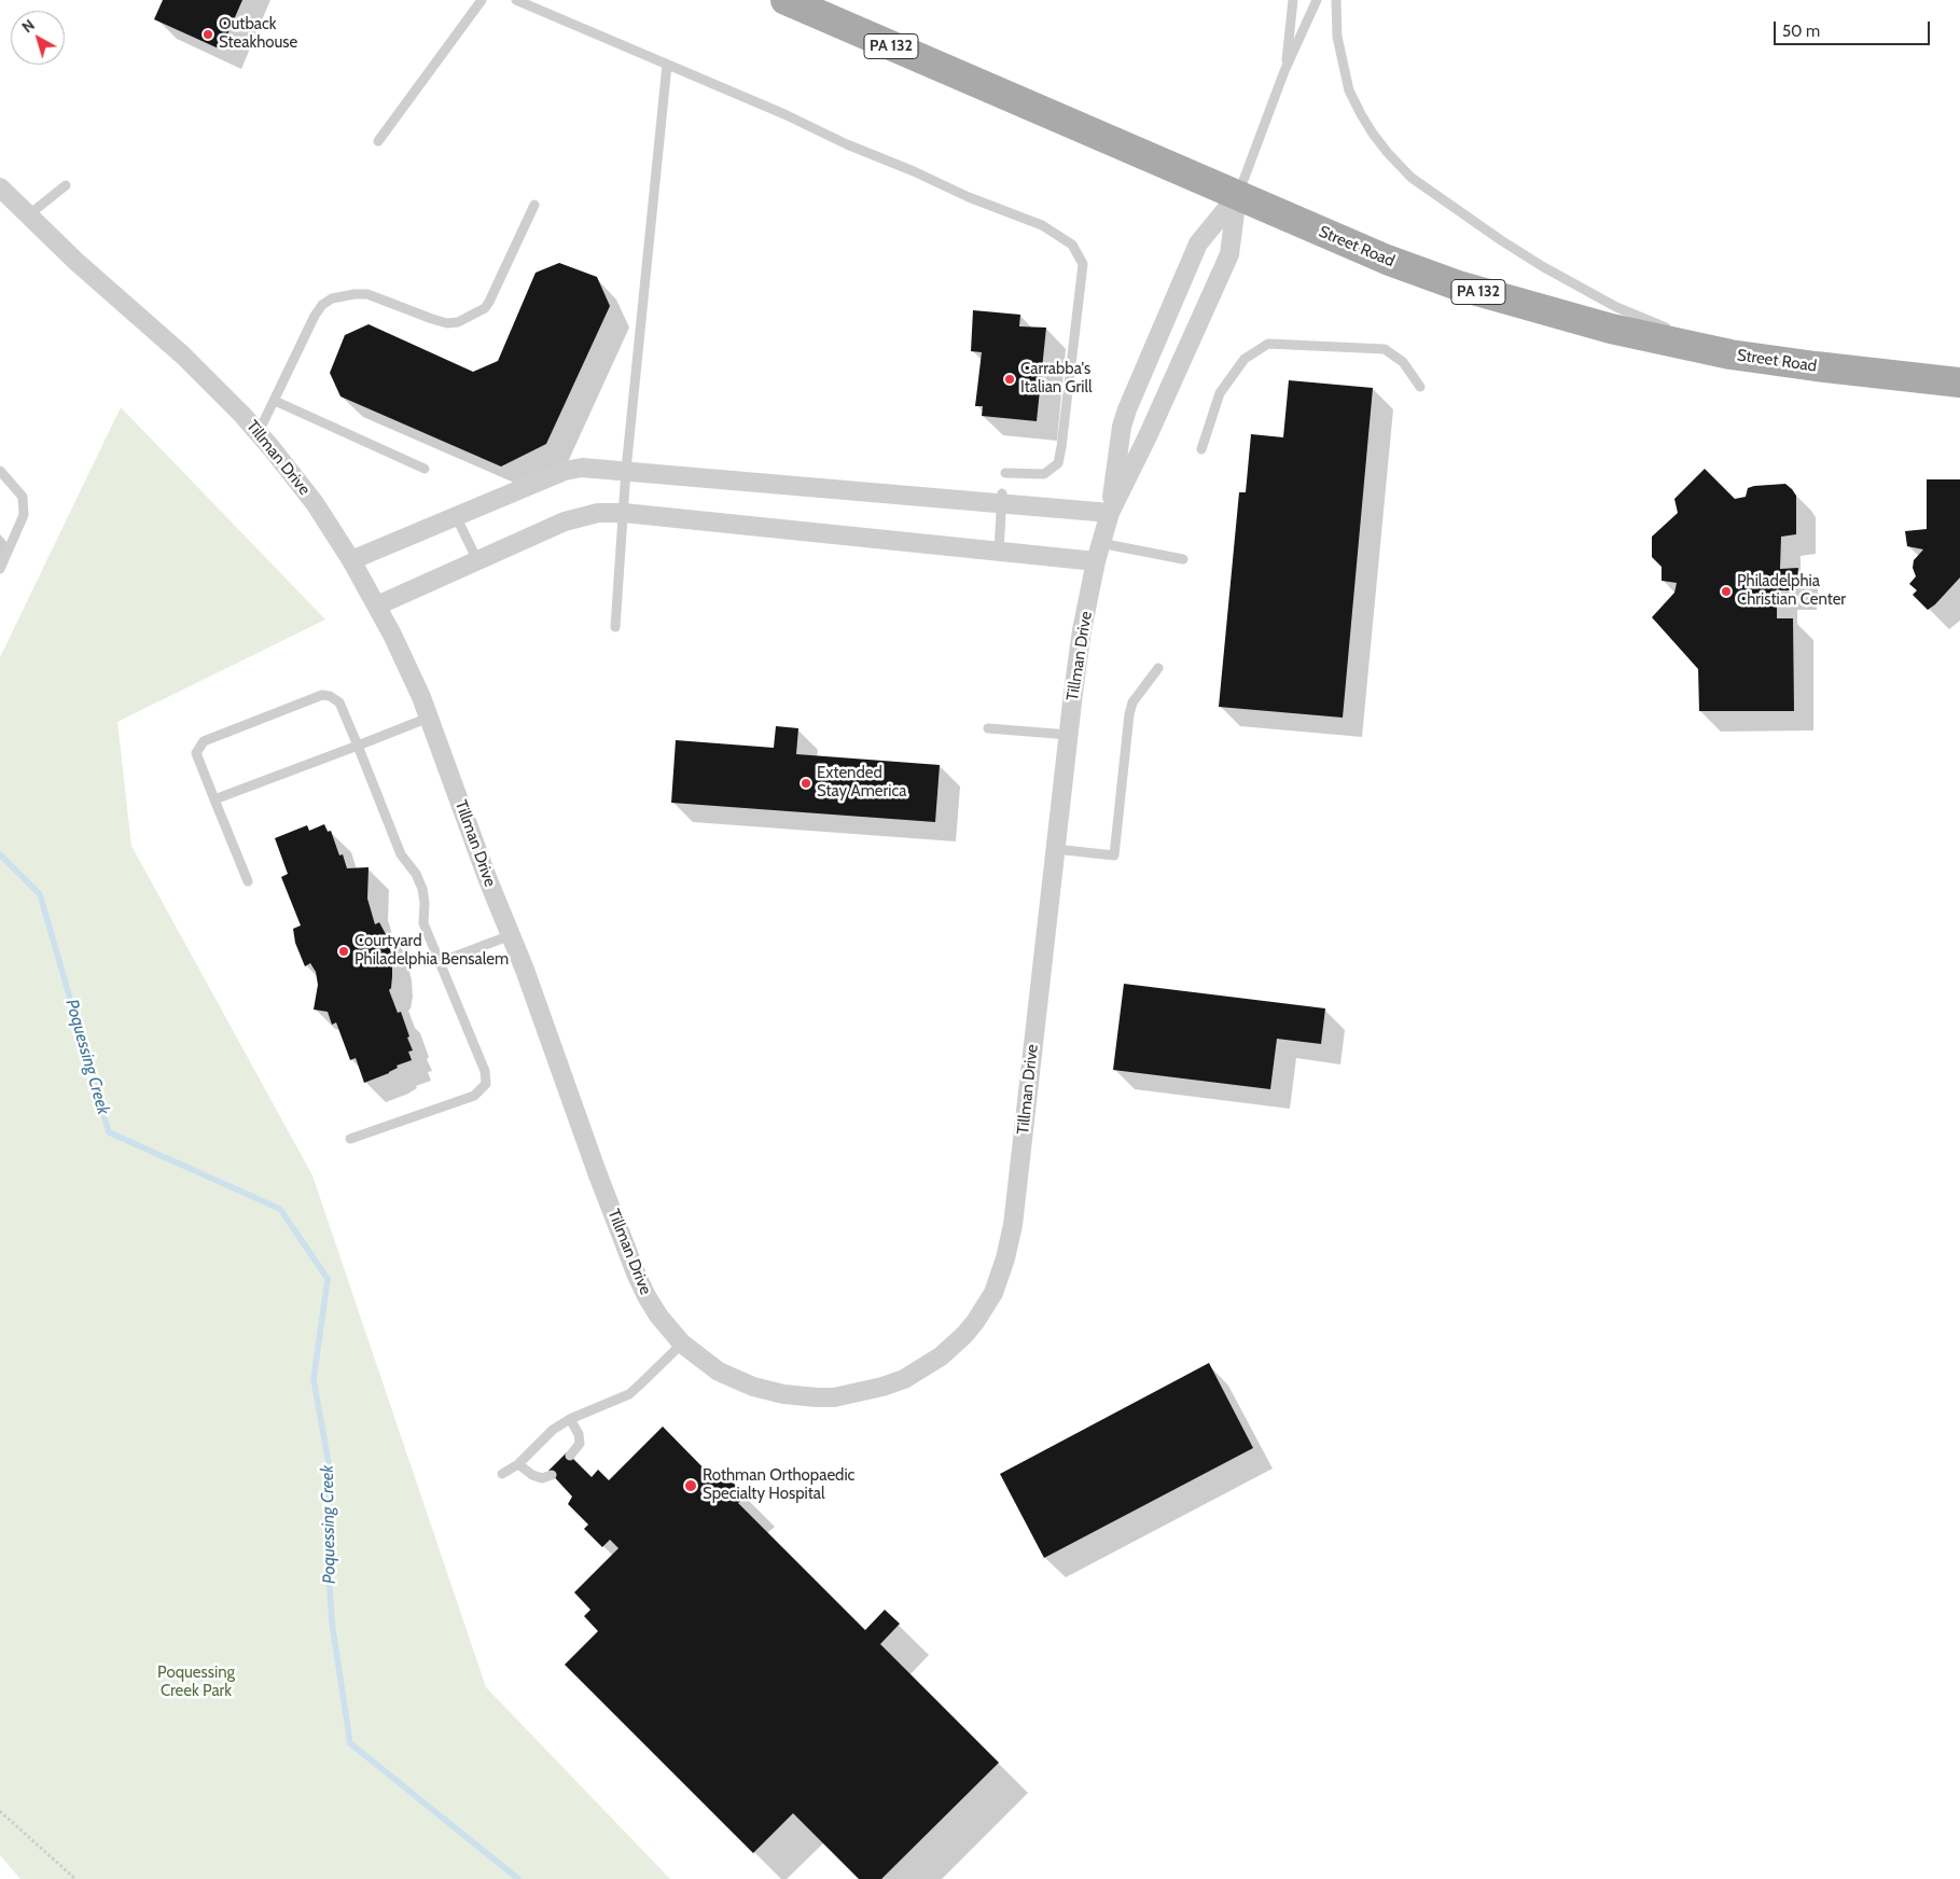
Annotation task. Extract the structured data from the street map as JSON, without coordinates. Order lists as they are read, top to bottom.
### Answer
{
  "streets": {
    "main road": ["PA 132", "Street Road"],
    "street": ["Tillman Drive"]
  },
  "crossings": [
    ["Street Road", "Tillman Drive"]
  ],
  "water": ["Poquessing Creek"],
  "parks": ["Poquessing Creek Park"],
  "places": [
    "Outback Steakhouse",
    "Carrabba's Italian Grill",
    "Philadelphia Christian Center",
    "Extended Stay America",
    "Courtyard Philadelphia Bensalem",
    "Rothman Orthopaedic Specialty Hospital"
  ],
  "scale_bar": "50 m",
  "north": "top left"
}
